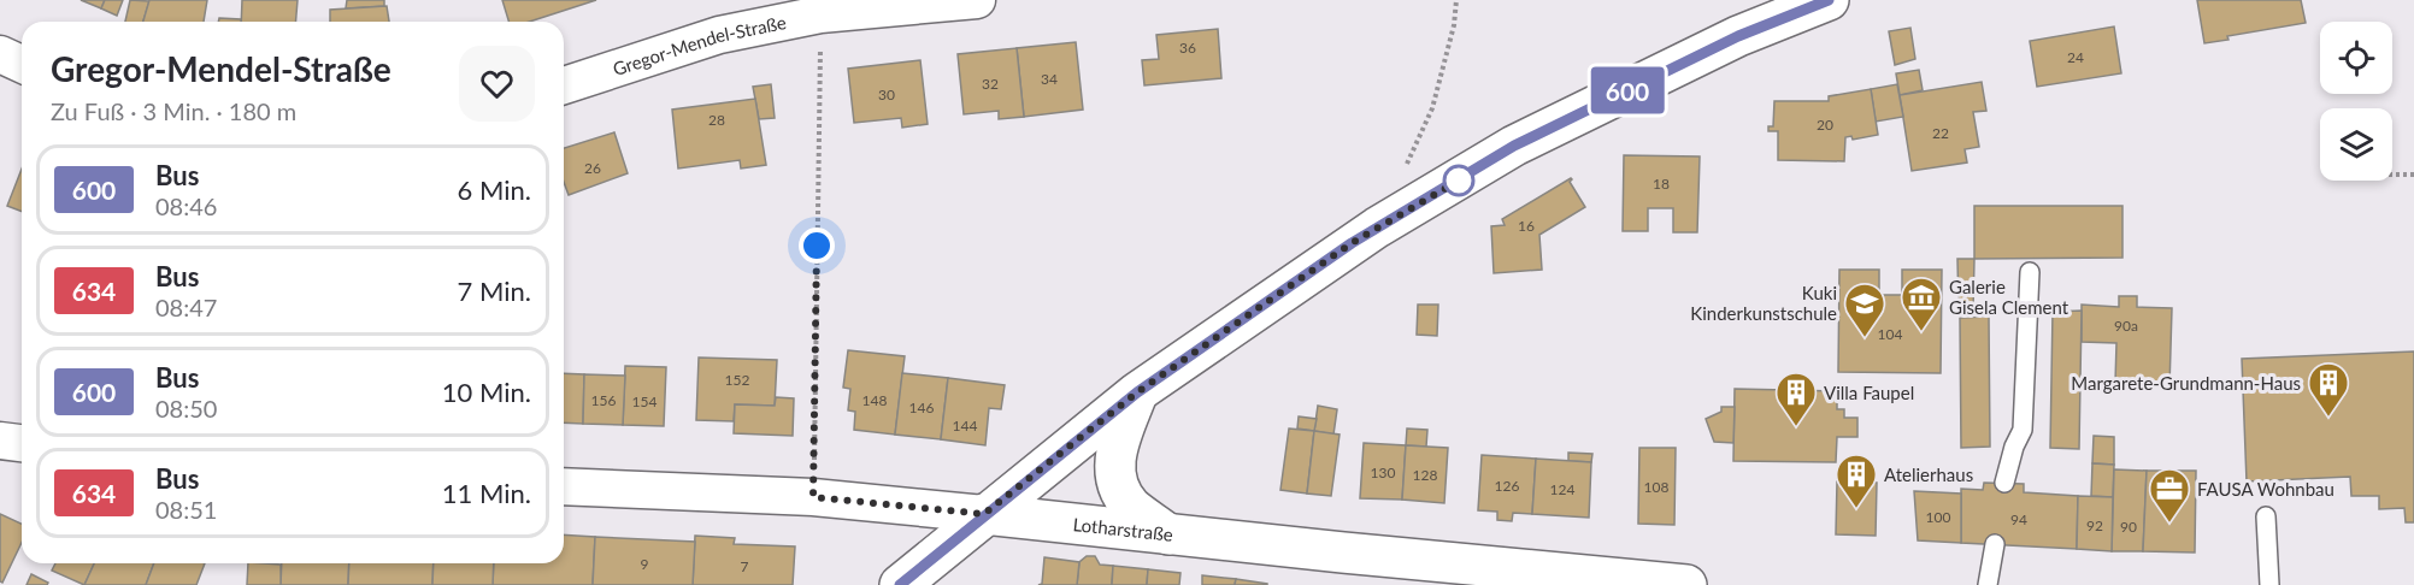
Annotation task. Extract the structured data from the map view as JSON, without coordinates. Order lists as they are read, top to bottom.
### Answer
{
  "streets": {
    "street": ["Gregor-Mendel-Straße", "Lotharstraße"]
  },
  "places": {
    "museum": ["Galerie Gisela Clement"],
    "school or university": ["Kuki Kinderkunstschule"],
    "building": ["Margarete-Grundmann-Haus", "Villa Faupel", "Atelierhaus"],
    "office": ["FAUSA Wohnbau"]
  },
  "lines": ["bus line 600"],
  "house_numbers": [
    "36",
    "24",
    "34",
    "32",
    "30",
    "28",
    "20",
    "22",
    "26",
    "18",
    "16",
    "90a",
    "104",
    "152",
    "156",
    "148",
    "154",
    "146",
    "144",
    "130",
    "128",
    "126",
    "108",
    "124",
    "100",
    "94",
    "92",
    "90",
    "9",
    "7"
  ],
  "page": {
    "on_map": "600",
    "heading": ["Gregor-Mendel-Straße", "Zu Fuß · 3 Min. · 180 m"],
    "list": [
      {
        "mark": "600",
        "name": "Bus",
        "note": "08:46",
        "value": "6 Min."
      },
      {
        "mark": "634",
        "name": "Bus",
        "note": "08:47",
        "value": "7 Min."
      },
      {
        "mark": "600",
        "name": "Bus",
        "note": "08:50",
        "value": "10 Min."
      },
      {
        "mark": "634",
        "name": "Bus",
        "note": "08:51",
        "value": "11 Min."
      }
    ]
  }
}
